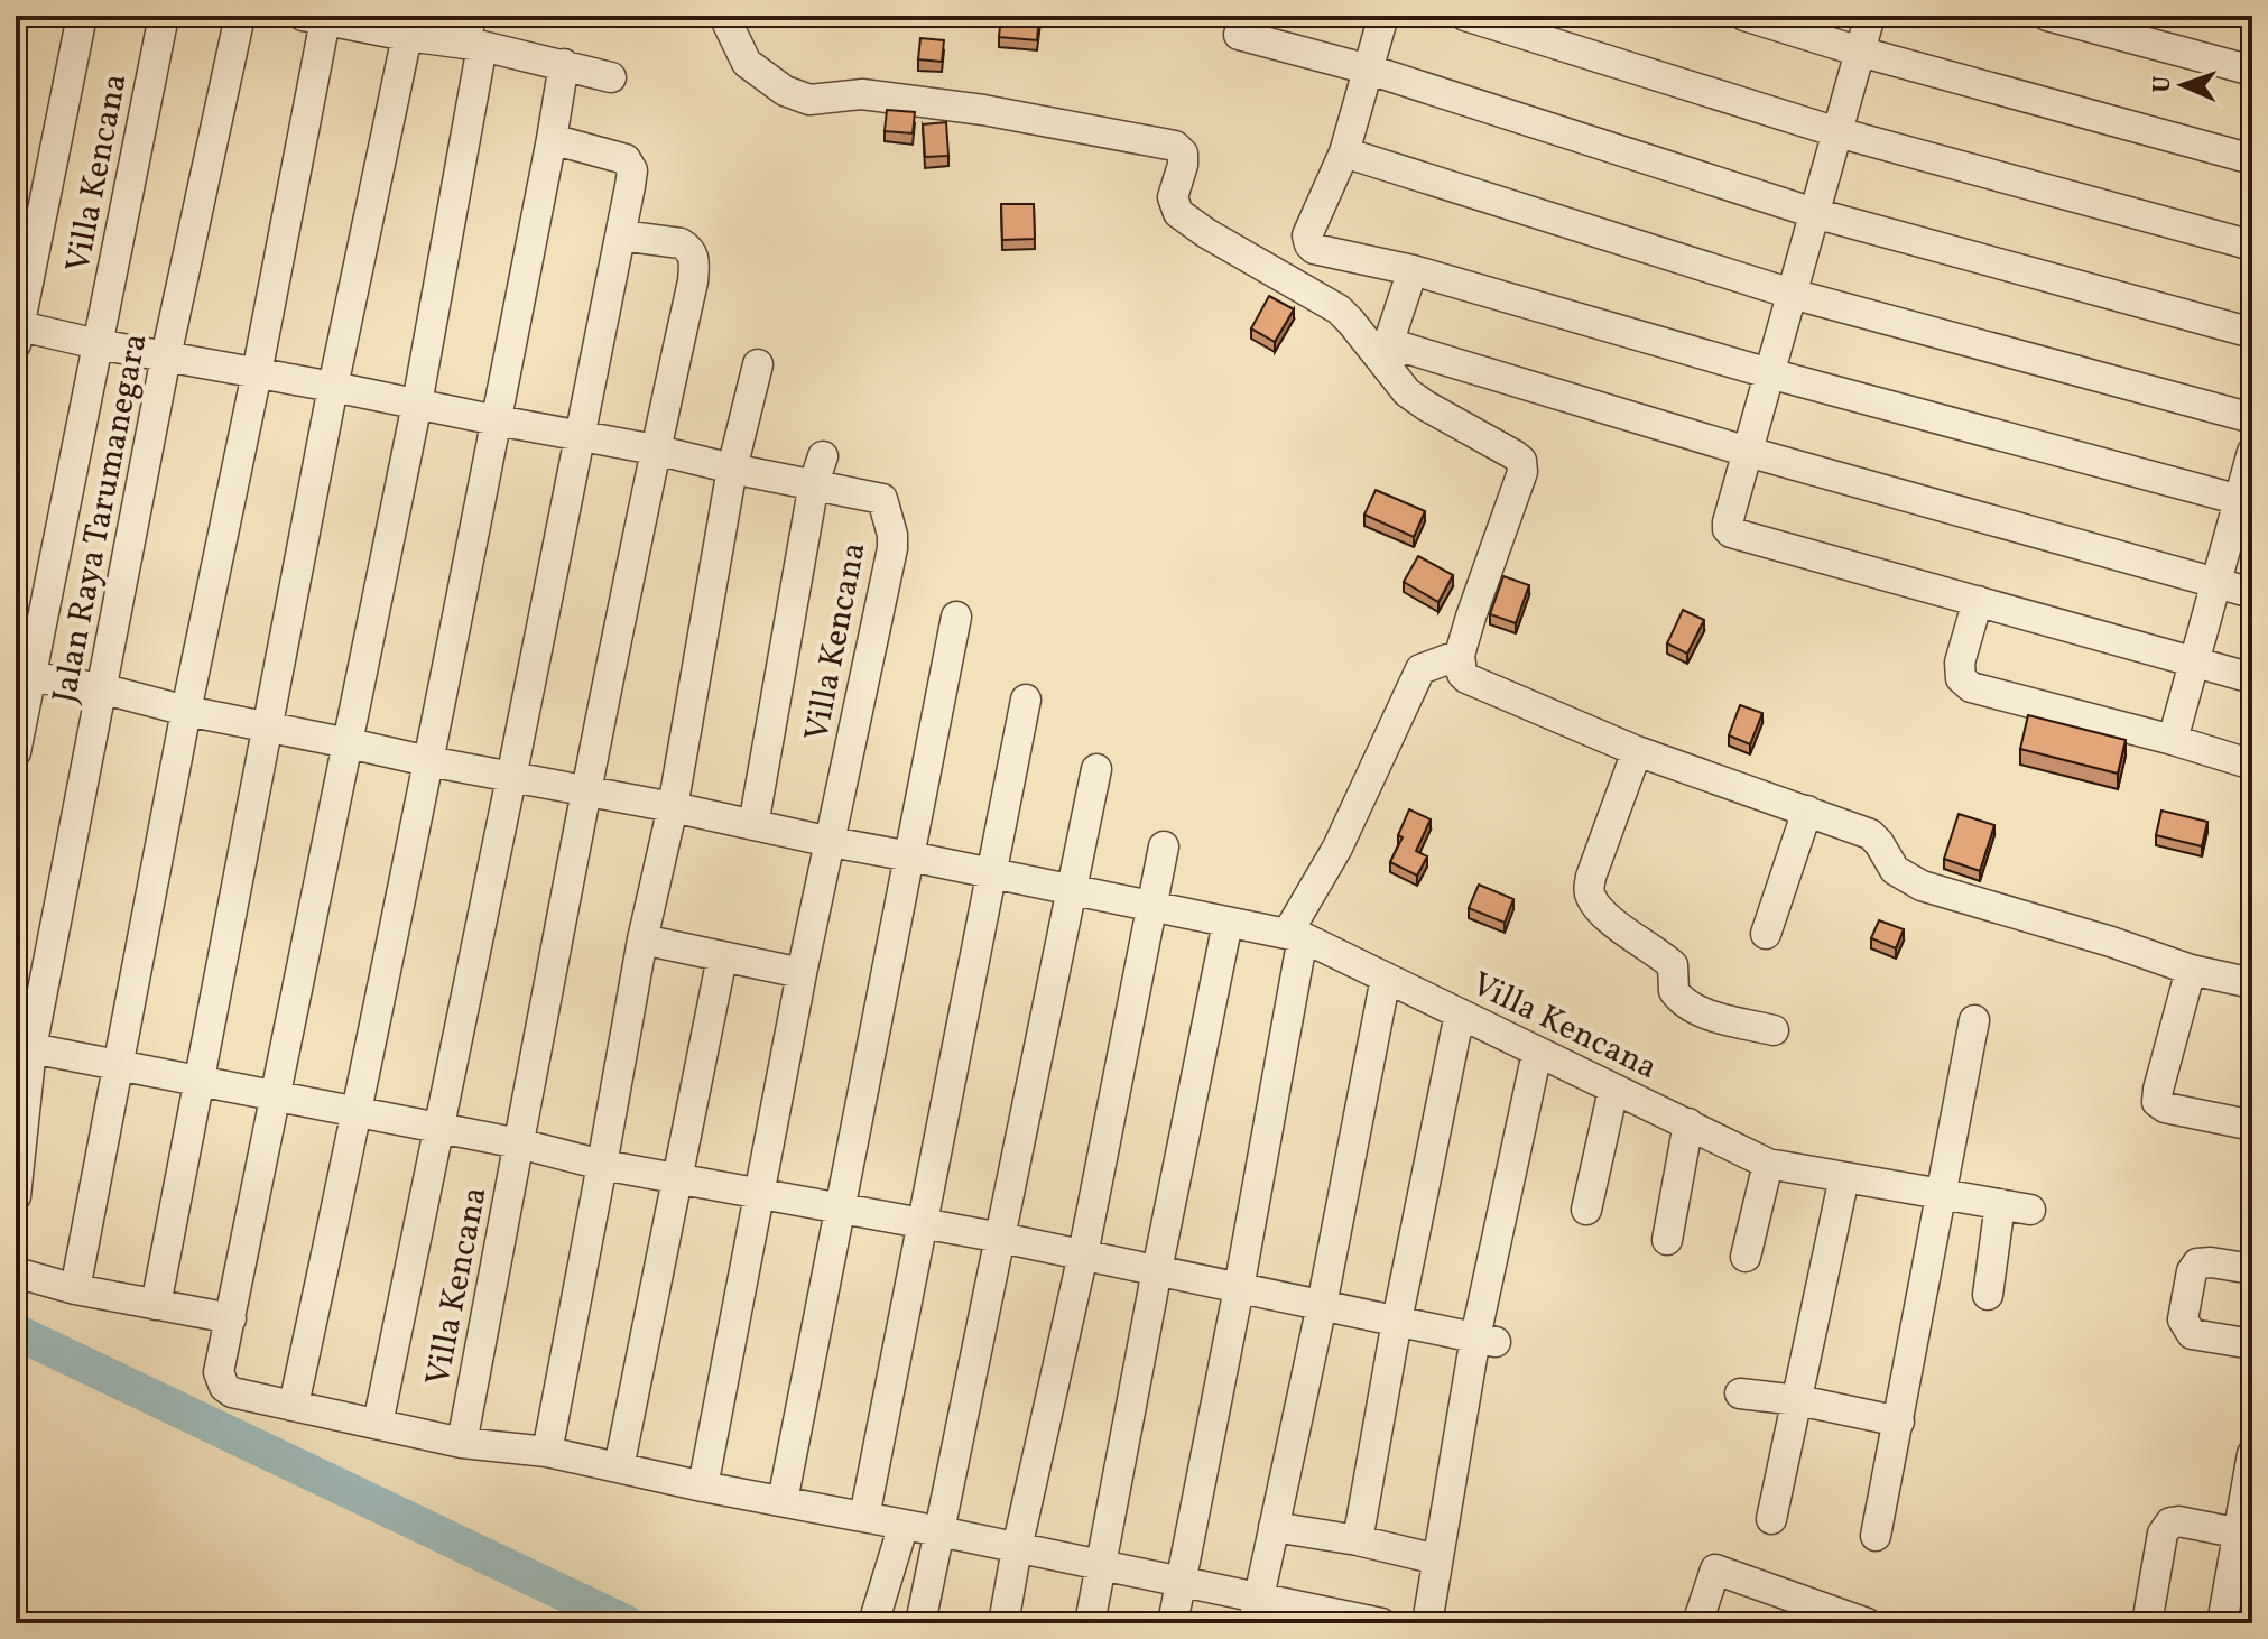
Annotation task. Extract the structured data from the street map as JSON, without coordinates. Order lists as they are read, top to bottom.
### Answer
{
  "streets": {
    "street": ["Villa Kencana", "Jalan Raya Tarumanegara"]
  },
  "crossings": [
    ["Villa Kencana", "Jalan Raya Tarumanegara"]
  ],
  "north": "left"
}
